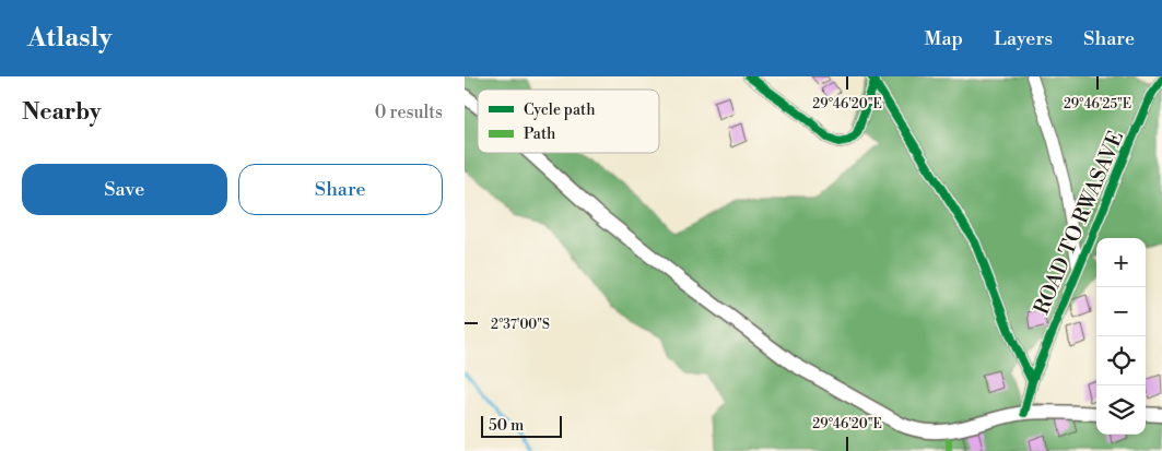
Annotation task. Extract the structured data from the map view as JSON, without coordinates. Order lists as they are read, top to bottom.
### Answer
{
  "streets": {
    "street": ["ROAD TO RWASAVE"]
  },
  "legend": ["Cycle path", "Path"],
  "scale_bar": "50 m",
  "page": {
    "header": "Atlasly",
    "nav": ["Map", "Layers", "Share"],
    "heading": ["Nearby", "0 results"],
    "buttons": ["Save", "Share"],
    "map_buttons": ["+", "−"],
    "scale": "50 m"
  },
  "coordinates": ["29°46'20\"E", "29°46'25\"E", "2°37'00\"S"]
}
